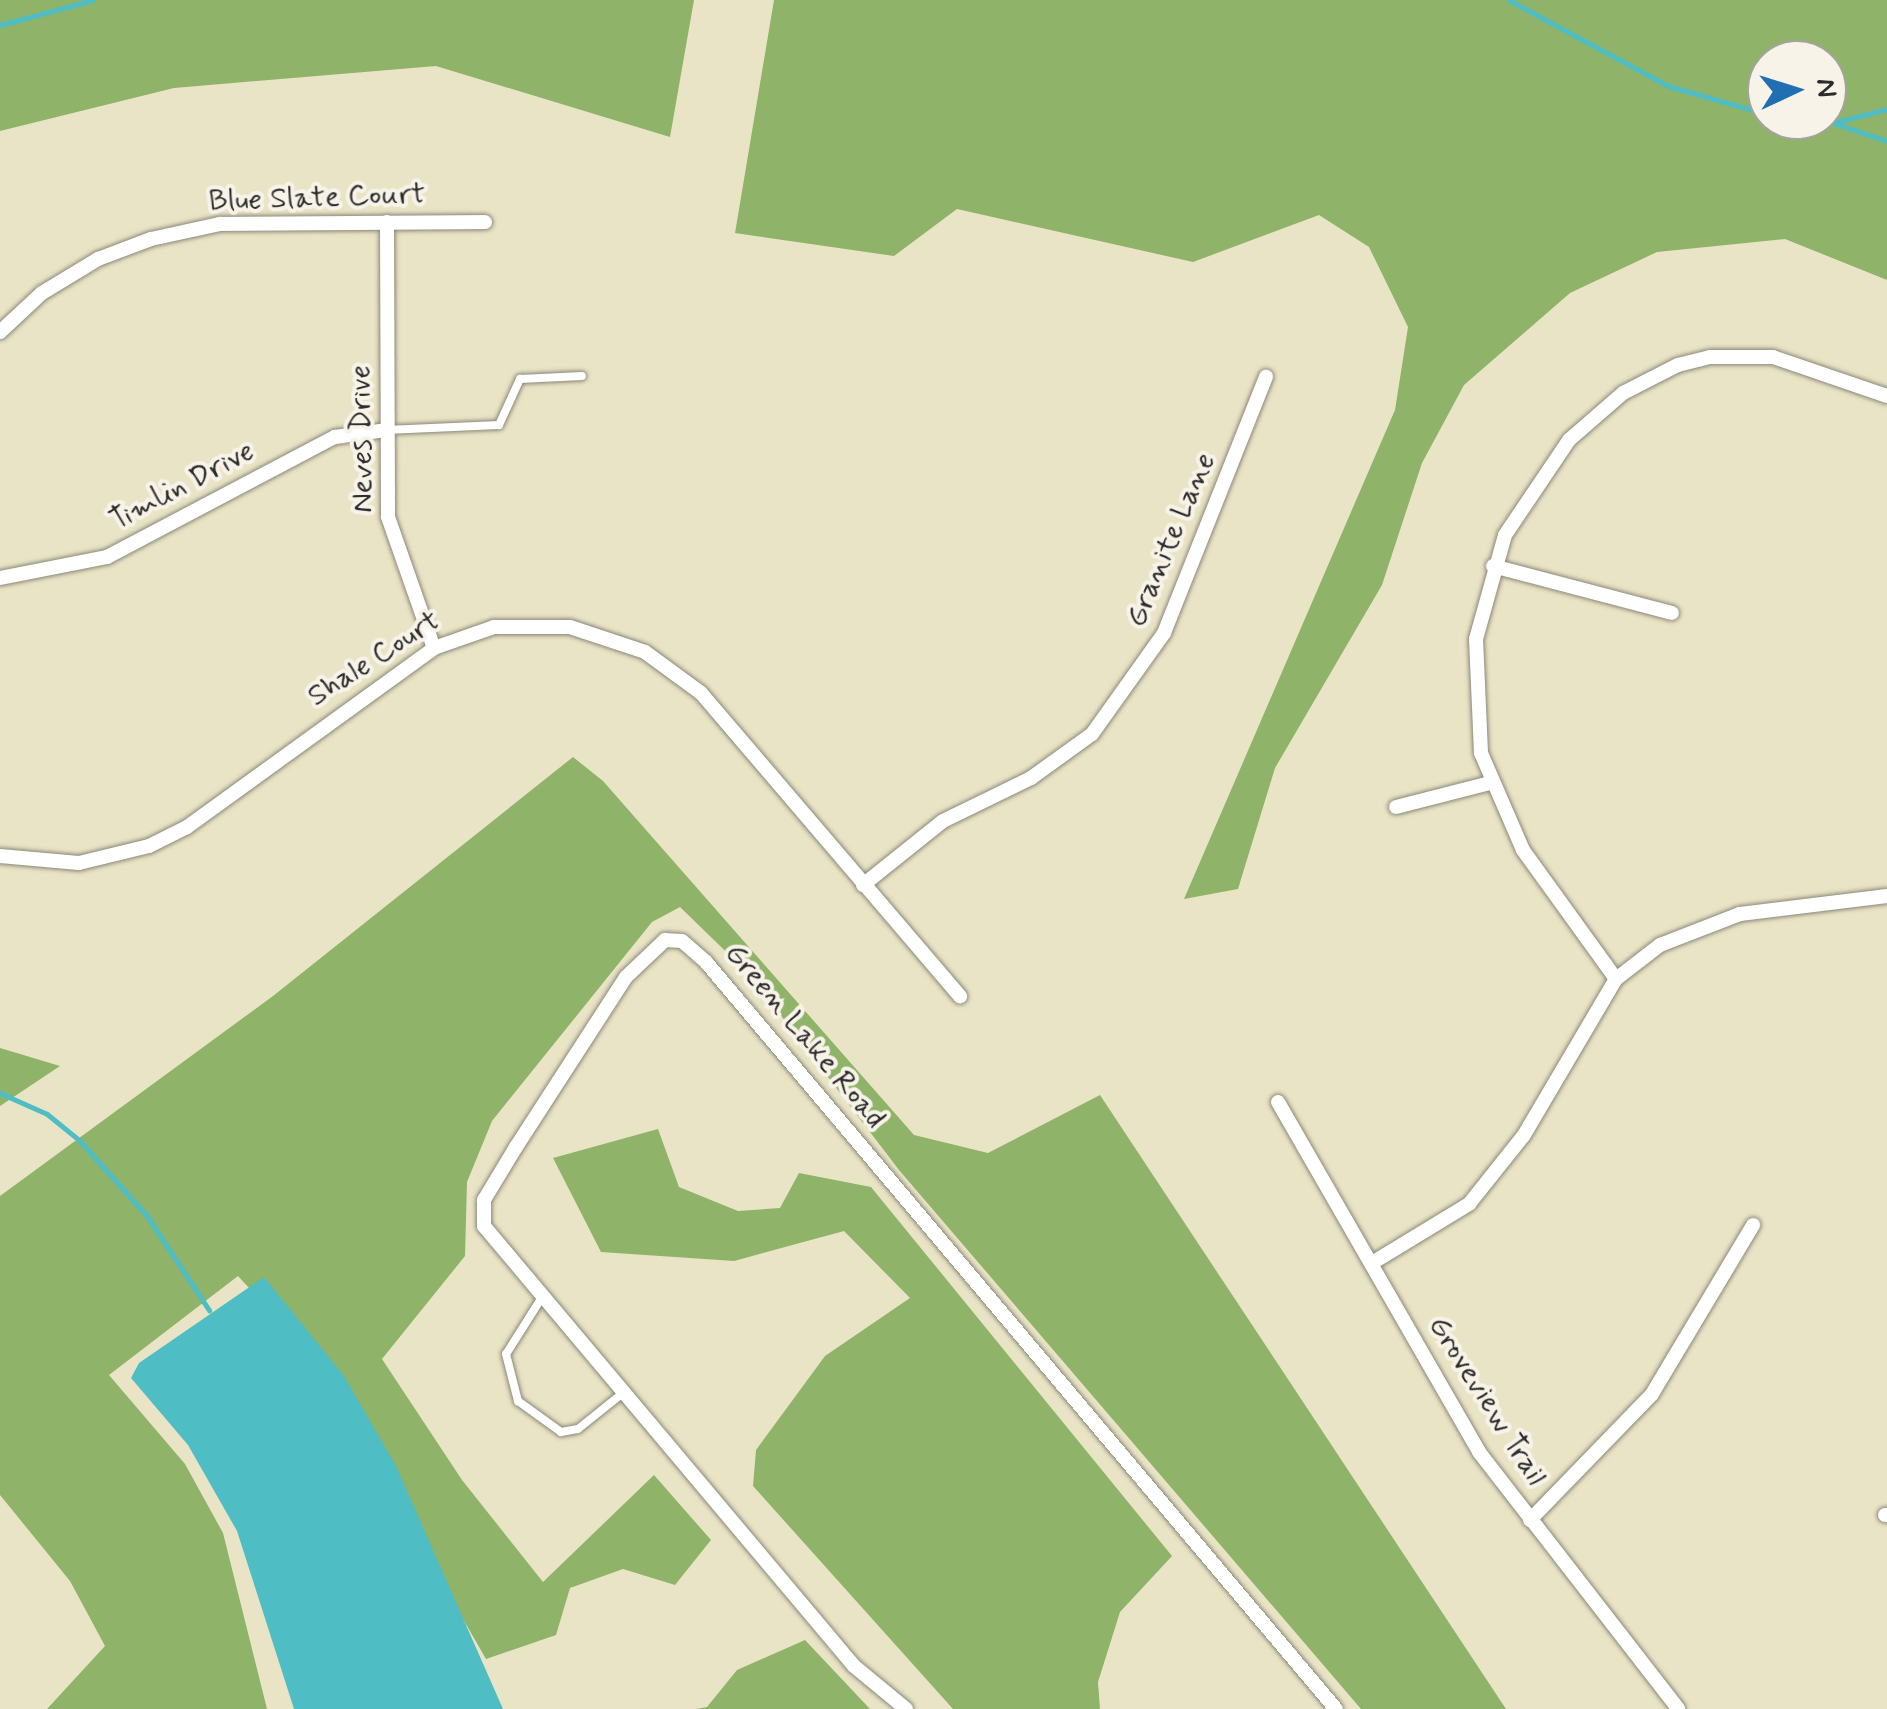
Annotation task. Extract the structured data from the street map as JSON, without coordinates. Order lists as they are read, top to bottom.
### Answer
{
  "streets": {
    "street": [
      "Blue Slate Court",
      "Neves Drive",
      "Timlin Drive",
      "Granite Lane",
      "Shale Court",
      "Green Lake Road",
      "Groveview Trail"
    ]
  },
  "crossings": [
    ["Blue Slate Court", "Neves Drive"],
    ["Neves Drive", "Timlin Drive"],
    ["Neves Drive", "Shale Court"],
    ["Granite Lane", "Shale Court"]
  ],
  "north": "right"
}
